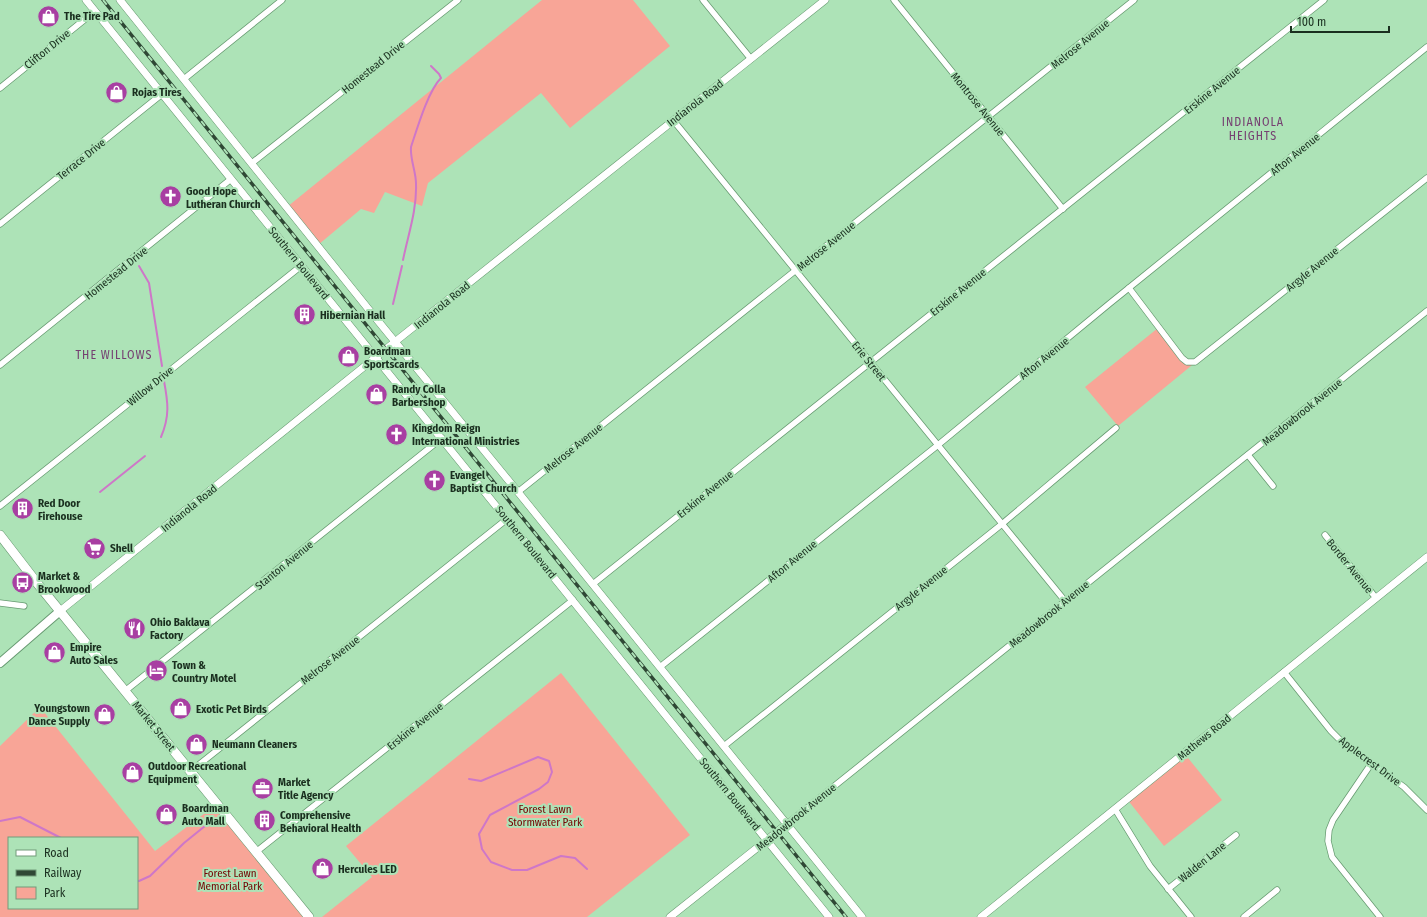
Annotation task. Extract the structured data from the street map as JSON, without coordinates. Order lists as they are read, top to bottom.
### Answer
{
  "streets": {
    "main road": ["Market Street"],
    "street": [
      "Melrose Avenue",
      "Clifton Drive",
      "Homestead Drive",
      "Erskine Avenue",
      "Indianola Road",
      "Montrose Avenue",
      "Afton Avenue",
      "Terrace Drive",
      "Southern Boulevard",
      "Argyle Avenue",
      "Erie Street",
      "Willow Drive",
      "Meadowbrook Avenue",
      "Stanton Avenue",
      "Border Avenue",
      "Mathews Road",
      "Applecrest Drive",
      "Walden Lane"
    ]
  },
  "crossings": [
    ["Melrose Avenue", "Montrose Avenue"],
    ["Melrose Avenue", "Southern Boulevard"],
    ["Melrose Avenue", "Erie Street"],
    ["Melrose Avenue", "Market Street"],
    ["Clifton Drive", "Southern Boulevard"],
    ["Homestead Drive", "Southern Boulevard"],
    ["Erskine Avenue", "Montrose Avenue"],
    ["Erskine Avenue", "Southern Boulevard"],
    ["Erskine Avenue", "Erie Street"],
    ["Erskine Avenue", "Market Street"],
    ["Indianola Road", "Southern Boulevard"],
    ["Indianola Road", "Erie Street"],
    ["Indianola Road", "Market Street"],
    ["Afton Avenue", "Argyle Avenue"],
    ["Afton Avenue", "Erie Street"],
    ["Terrace Drive", "Southern Boulevard"],
    ["Southern Boulevard", "Willow Drive"],
    ["Southern Boulevard", "Meadowbrook Avenue"],
    ["Southern Boulevard", "Stanton Avenue"],
    ["Argyle Avenue", "Erie Street"],
    ["Erie Street", "Meadowbrook Avenue"],
    ["Stanton Avenue", "Market Street"],
    ["Border Avenue", "Mathews Road"],
    ["Mathews Road", "Applecrest Drive"]
  ],
  "districts": ["INDIANOLA HEIGHTS", "THE WILLOWS"],
  "parks": ["Forest Lawn Stormwater Park", "Forest Lawn Memorial Park"],
  "places": {
    "shop": [
      "The Tire Pad",
      "Rojas Tires",
      "Boardman Sportscards",
      "Randy Colla Barbershop",
      "Empire Auto Sales",
      "Exotic Pet Birds",
      "Youngstown Dance Supply",
      "Neumann Cleaners",
      "Outdoor Recreational Equipment",
      "Boardman Auto Mall",
      "Hercules LED"
    ],
    "church": ["Good Hope Lutheran Church", "Kingdom Reign International Ministries", "Evangel Baptist Church"],
    "building": ["Hibernian Hall", "Red Door Firehouse", "Comprehensive Behavioral Health"],
    "supermarket": ["Shell"],
    "bus stop": ["Market & Brookwood"],
    "restaurant": ["Ohio Baklava Factory"],
    "hotel": ["Town & Country Motel"],
    "office": ["Market Title Agency"]
  },
  "legend": ["Road", "Railway", "Park"],
  "scale_bar": "100 m"
}
